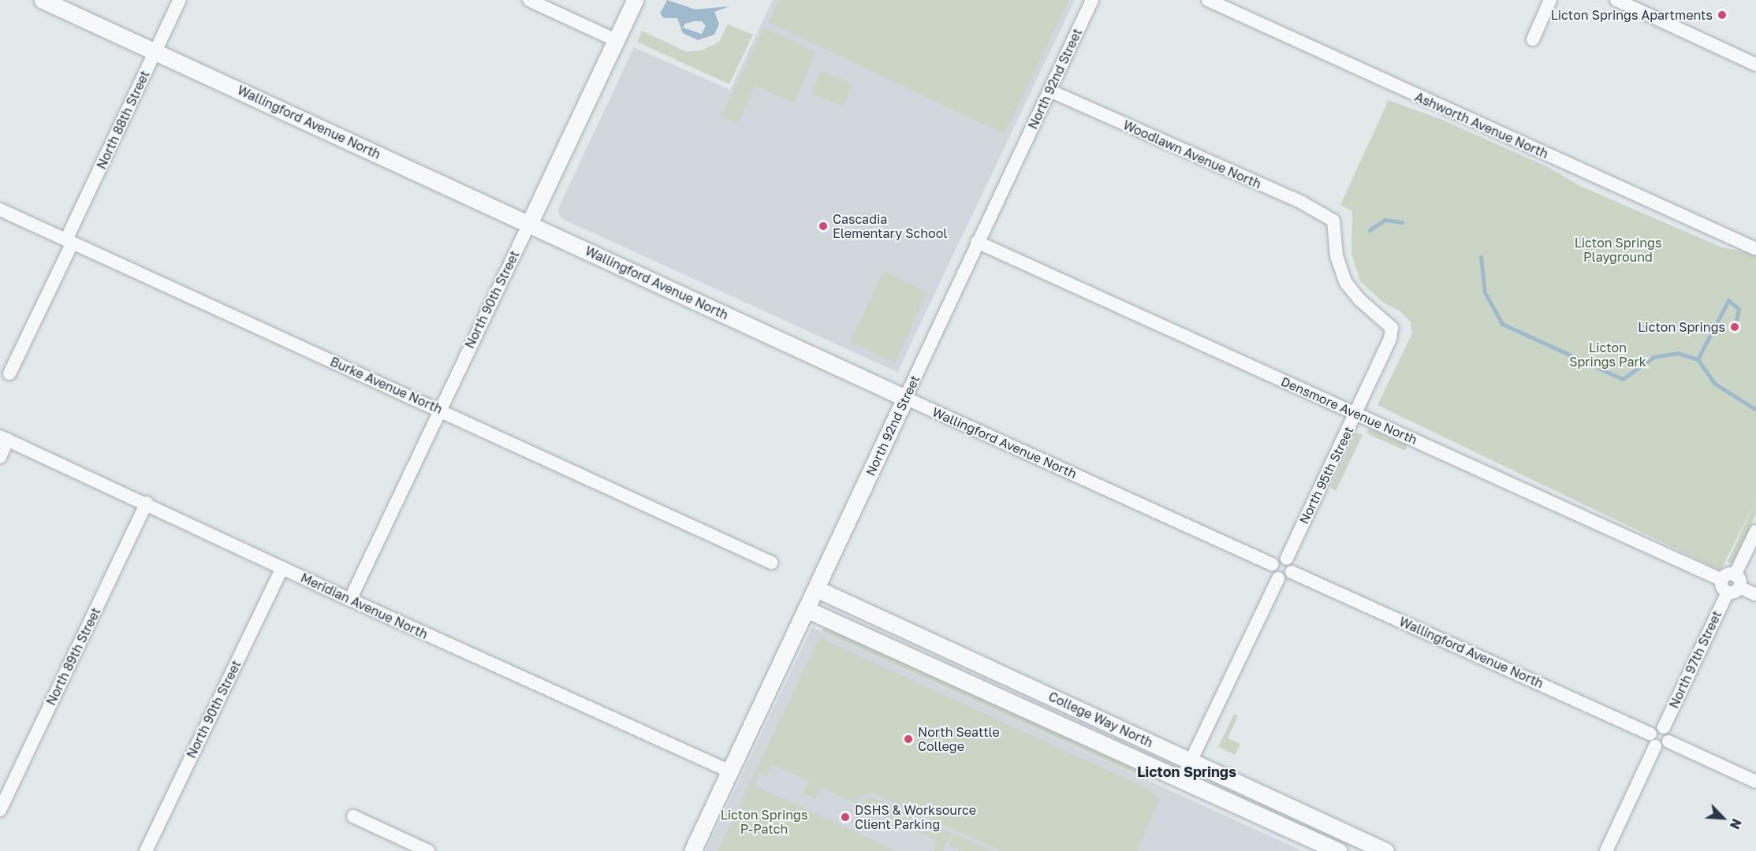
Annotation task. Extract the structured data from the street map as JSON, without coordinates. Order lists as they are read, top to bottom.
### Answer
{
  "streets": {
    "street": [
      "North 92nd Street",
      "North 88th Street",
      "Wallingford Avenue North",
      "Ashworth Avenue North",
      "Woodlawn Avenue North",
      "North 90th Street",
      "Burke Avenue North",
      "Densmore Avenue North",
      "North 95th Street",
      "Meridian Avenue North",
      "North 89th Street",
      "North 97th Street",
      "College Way North"
    ]
  },
  "crossings": [
    ["North 92nd Street", "Wallingford Avenue North"],
    ["North 92nd Street", "Woodlawn Avenue North"],
    ["North 92nd Street", "Densmore Avenue North"],
    ["North 92nd Street", "Meridian Avenue North"],
    ["North 92nd Street", "College Way North"],
    ["North 88th Street", "Wallingford Avenue North"],
    ["North 88th Street", "Burke Avenue North"],
    ["Wallingford Avenue North", "North 90th Street"],
    ["Wallingford Avenue North", "North 95th Street"],
    ["Wallingford Avenue North", "North 97th Street"],
    ["Woodlawn Avenue North", "North 95th Street"],
    ["North 90th Street", "Burke Avenue North"],
    ["North 90th Street", "Meridian Avenue North"],
    ["Densmore Avenue North", "North 95th Street"],
    ["Densmore Avenue North", "North 97th Street"],
    ["Meridian Avenue North", "North 89th Street"]
  ],
  "districts": ["Licton Springs"],
  "parks": ["Licton Springs Playground", "Licton Springs Park", "Licton Springs P-Patch"],
  "places": [
    "Licton Springs Apartments",
    "Cascadia Elementary School",
    "Licton Springs",
    "North Seattle College",
    "DSHS & Worksource Client Parking"
  ],
  "north": "bottom right"
}
